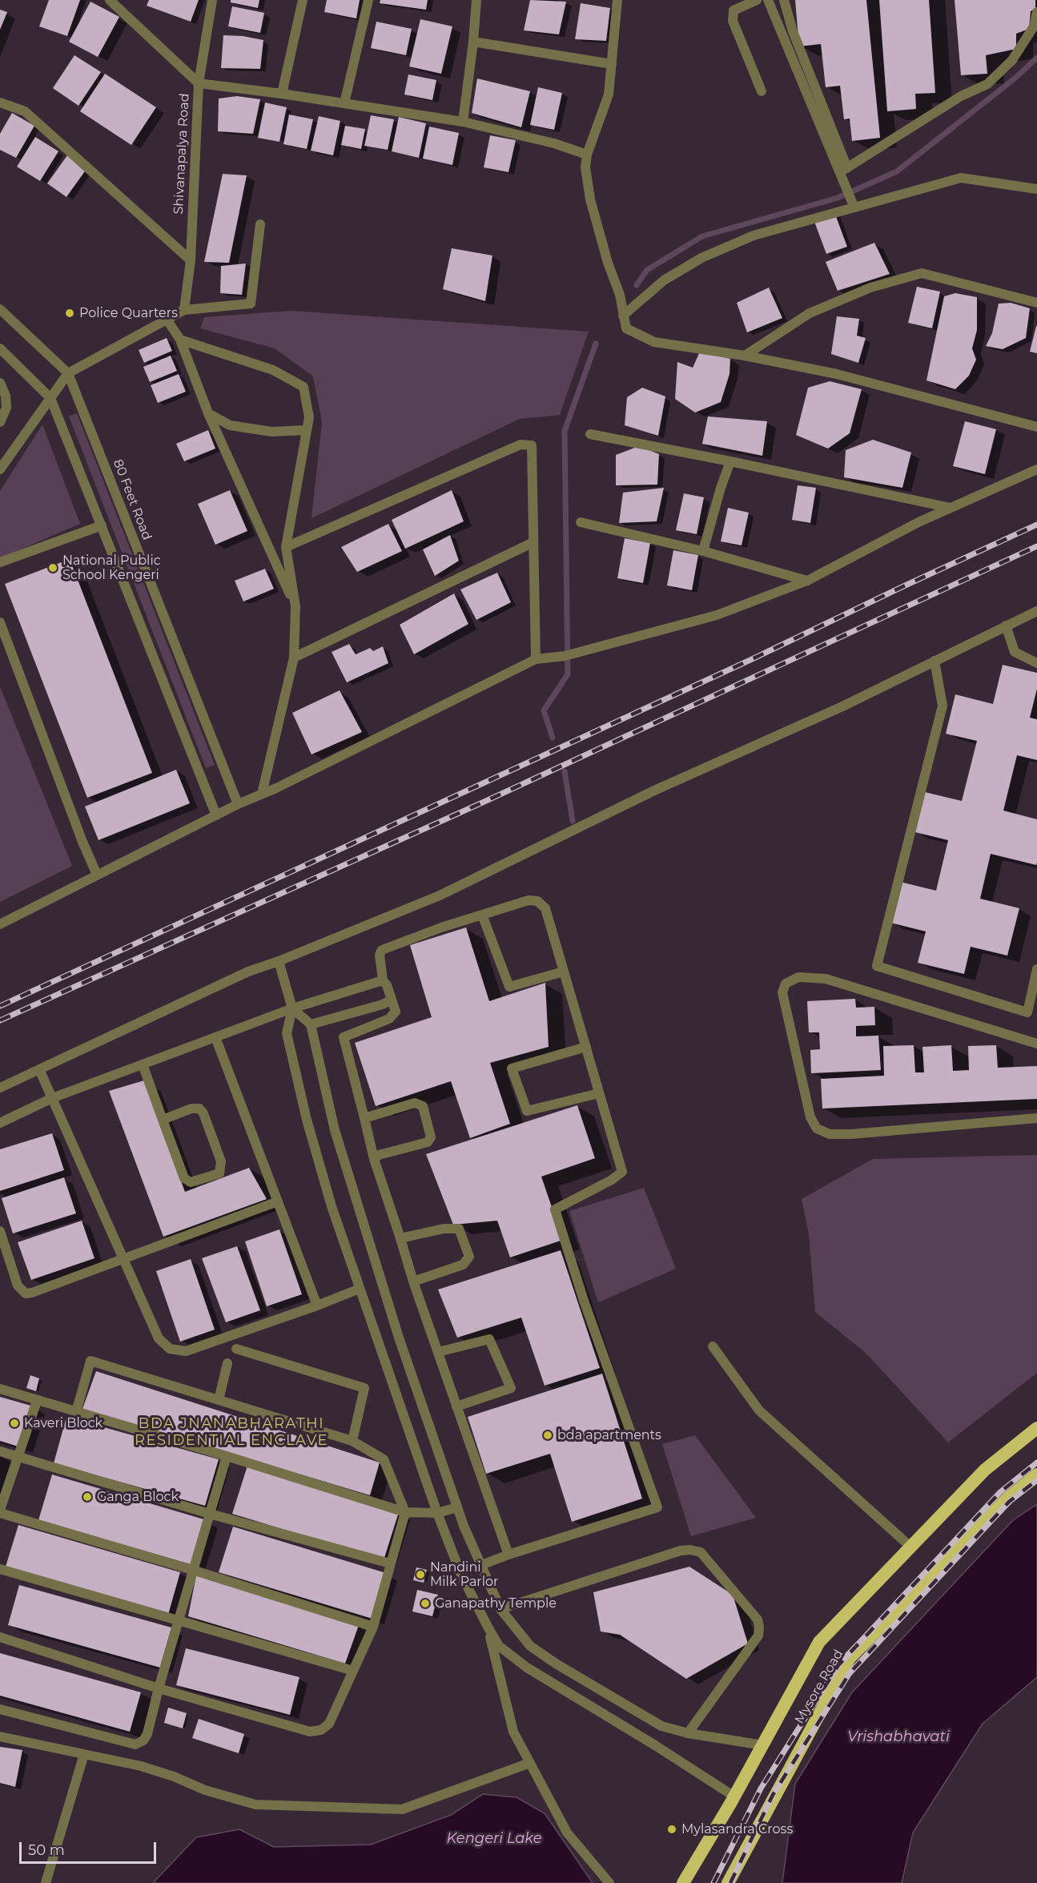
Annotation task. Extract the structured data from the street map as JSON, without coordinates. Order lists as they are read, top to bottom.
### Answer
{
  "streets": {
    "highway": ["Mysore Road"],
    "street": ["Shivanapalya Road", "80 Feet Road"]
  },
  "districts": ["BDA JNANABHARATHI RESIDENTIAL ENCLAVE"],
  "water": ["Vrishabhavati", "Kengeri Lake"],
  "places": [
    "Police Quarters",
    "National Public School Kengeri",
    "Kaveri Block",
    "bda apartments",
    "Ganga Block",
    "Nandini Milk Parlor",
    "Ganapathy Temple",
    "Mylasandra Cross"
  ],
  "scale_bar": "50 m"
}
